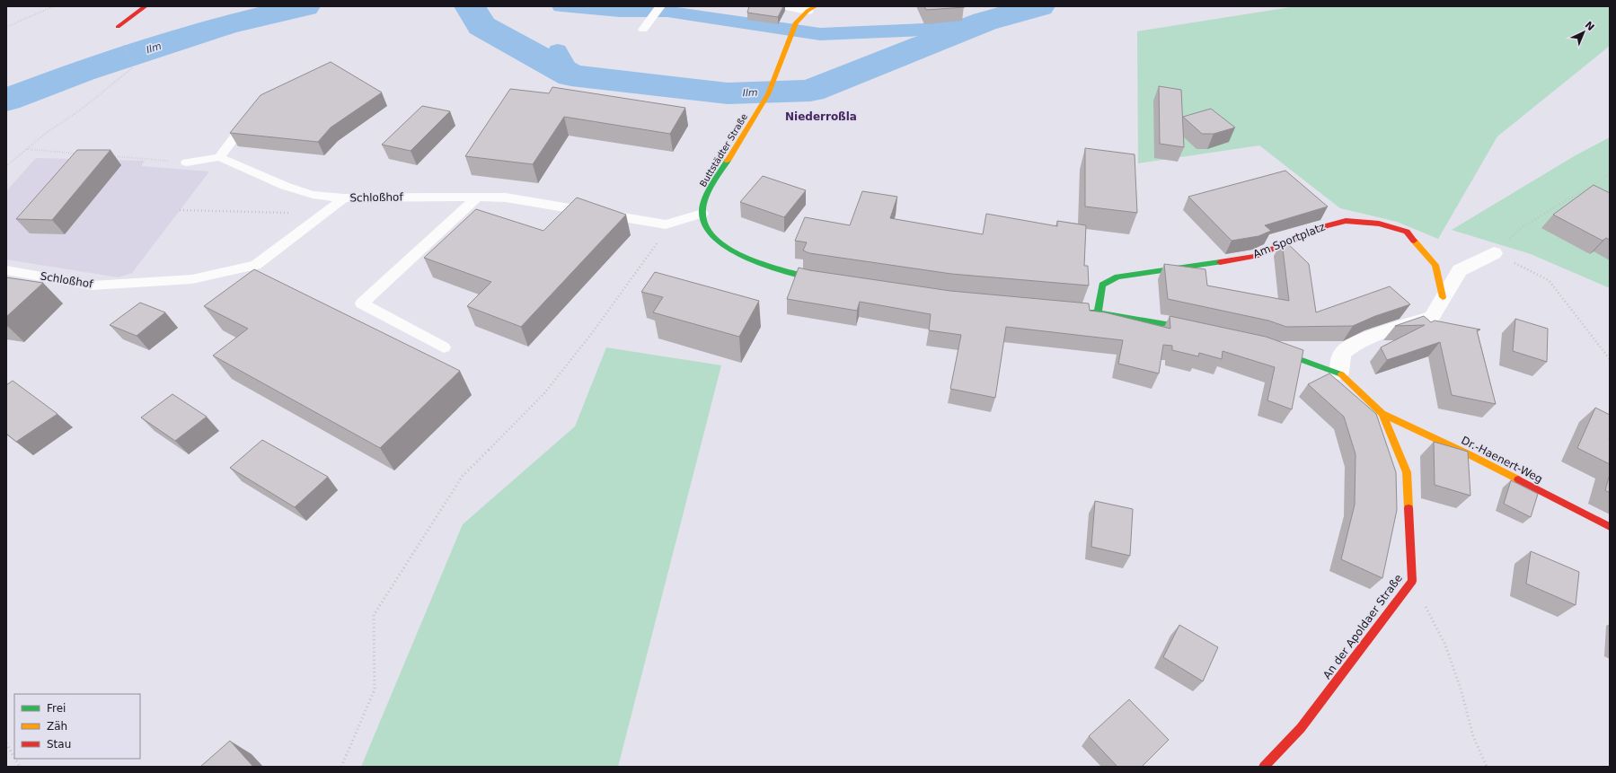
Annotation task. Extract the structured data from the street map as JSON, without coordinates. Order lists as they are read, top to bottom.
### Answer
{
  "streets": {
    "main road": [
      "Buttstädter Straße",
      "Am Sportplatz",
      "Dr.-Haenert-Weg",
      "An der Apoldaer Straße"
    ],
    "lane": ["Schloßhof"]
  },
  "crossings": [
    ["Buttstädter Straße", "Schloßhof"],
    ["Dr.-Haenert-Weg", "An der Apoldaer Straße"]
  ],
  "districts": ["Niederroßla"],
  "water": ["Ilm"],
  "legend": ["Frei", "Zäh", "Stau"],
  "north": "top right"
}
